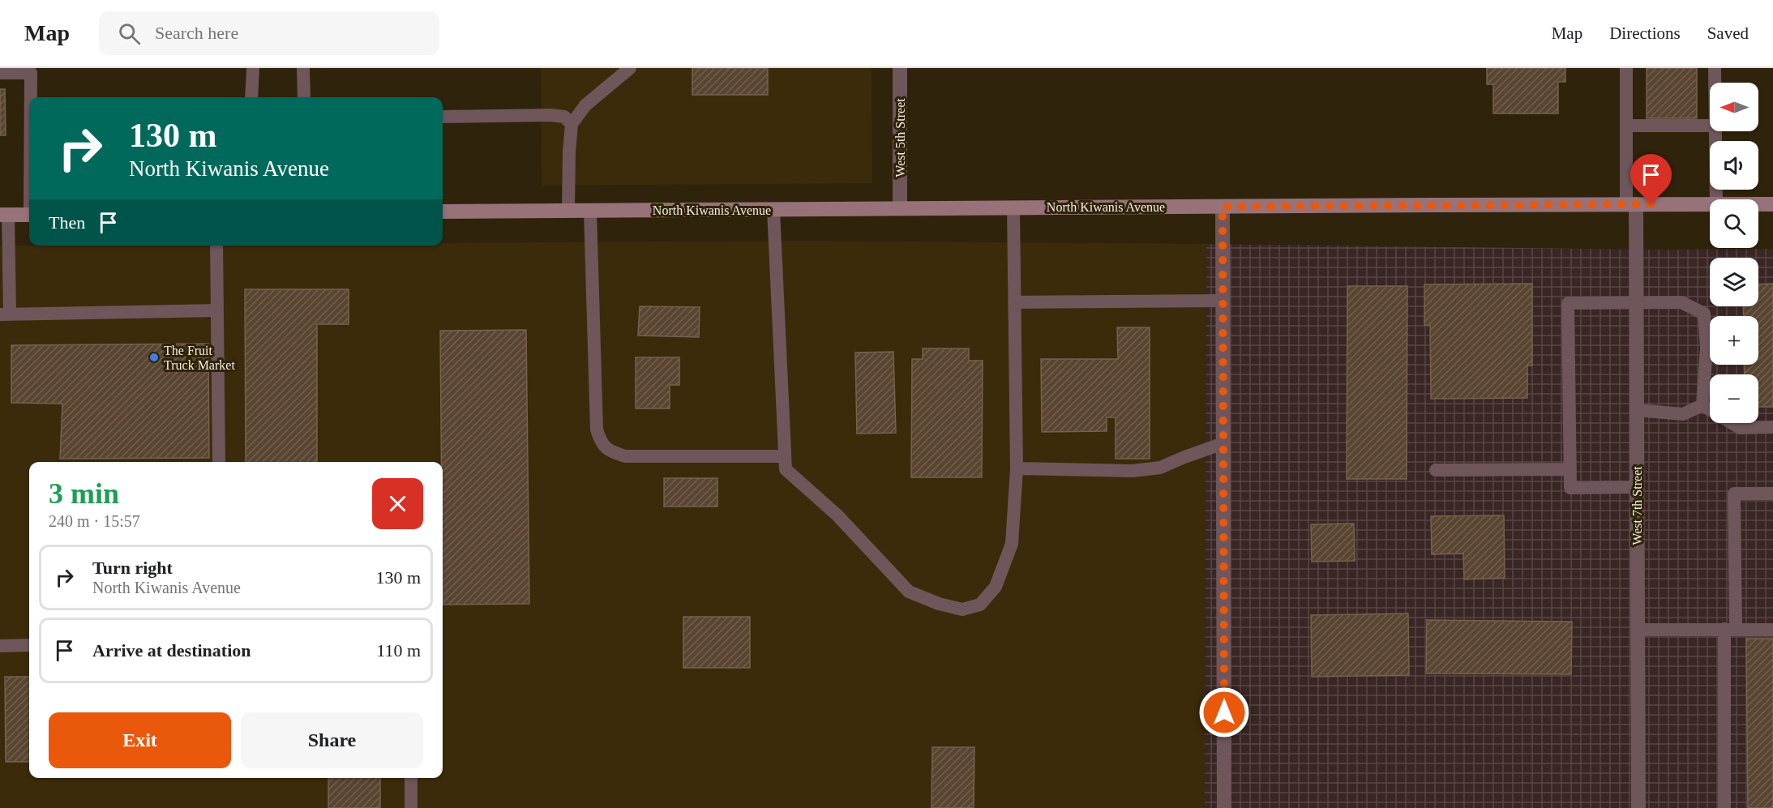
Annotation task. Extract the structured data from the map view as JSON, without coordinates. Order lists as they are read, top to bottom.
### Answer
{
  "streets": {
    "main road": ["North Kiwanis Avenue"],
    "street": ["West 5th Street", "West 7th Street"]
  },
  "crossings": [
    ["West 5th Street", "North Kiwanis Avenue"],
    ["North Kiwanis Avenue", "West 7th Street"]
  ],
  "places": ["The Fruit Truck Market"],
  "north": "left",
  "page": {
    "header": "Map",
    "search": "Search here",
    "nav": ["Map", "Directions", "Saved"],
    "map_buttons": ["+", "−"],
    "turn": ["130 m", "North Kiwanis Avenue"],
    "then": "Then",
    "heading": ["3 min", "240 m · 15:57"],
    "list": [
      {
        "name": "Turn right",
        "note": "North Kiwanis Avenue",
        "value": "130 m"
      },
      {
        "name": "Arrive at destination",
        "value": "110 m"
      }
    ],
    "buttons": ["Exit", "Share"]
  }
}
